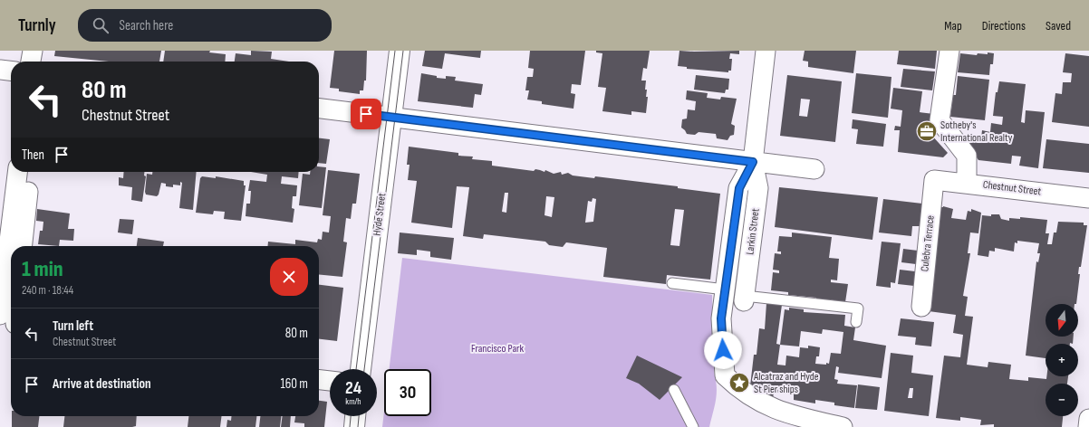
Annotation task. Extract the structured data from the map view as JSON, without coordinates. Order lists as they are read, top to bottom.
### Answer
{
  "streets": {
    "street": [
      "Chestnut Street",
      "Hyde Street",
      "Larkin Street",
      "Culebra Terrace"
    ]
  },
  "crossings": [
    ["Chestnut Street", "Culebra Terrace"]
  ],
  "parks": ["Francisco Park"],
  "places": {
    "office": ["Sotheby's International Realty"],
    "place": ["Alcatraz and Hyde St Pier ships"]
  },
  "north": "bottom",
  "page": {
    "header": "Turnly",
    "search": "Search here",
    "nav": ["Map", "Directions", "Saved"],
    "turn": ["80 m", "Chestnut Street"],
    "then": "Then",
    "heading": ["1 min", "240 m · 18:44"],
    "map_buttons": ["+", "−"],
    "list": [
      {
        "name": "Turn left",
        "note": "Chestnut Street",
        "value": "80 m"
      },
      {
        "name": "Arrive at destination",
        "value": "160 m"
      }
    ],
    "speed": "24 km/h",
    "limit": "30"
  }
}
